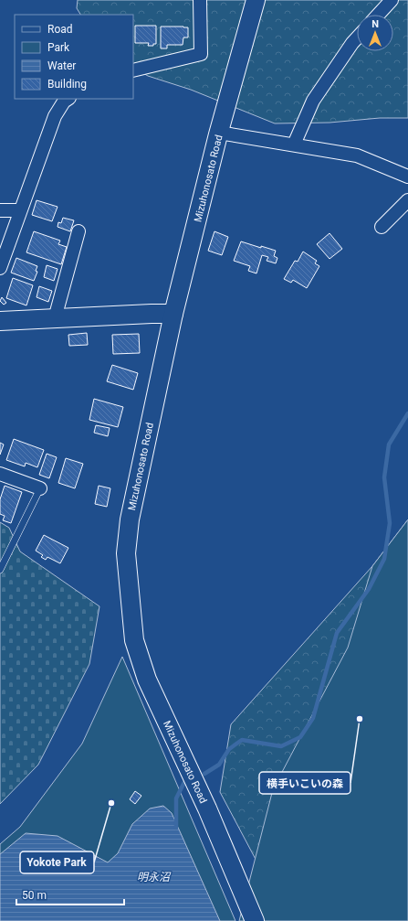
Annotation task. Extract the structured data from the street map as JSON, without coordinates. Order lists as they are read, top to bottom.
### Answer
{
  "streets": {
    "street": ["Mizuhonosato Road"]
  },
  "water": ["明永沼"],
  "places": ["横手いこいの森", "Yokote Park"],
  "legend": [
    "Road",
    "Park",
    "Water",
    "Building"
  ],
  "scale_bar": "50 m",
  "north": "top"
}
